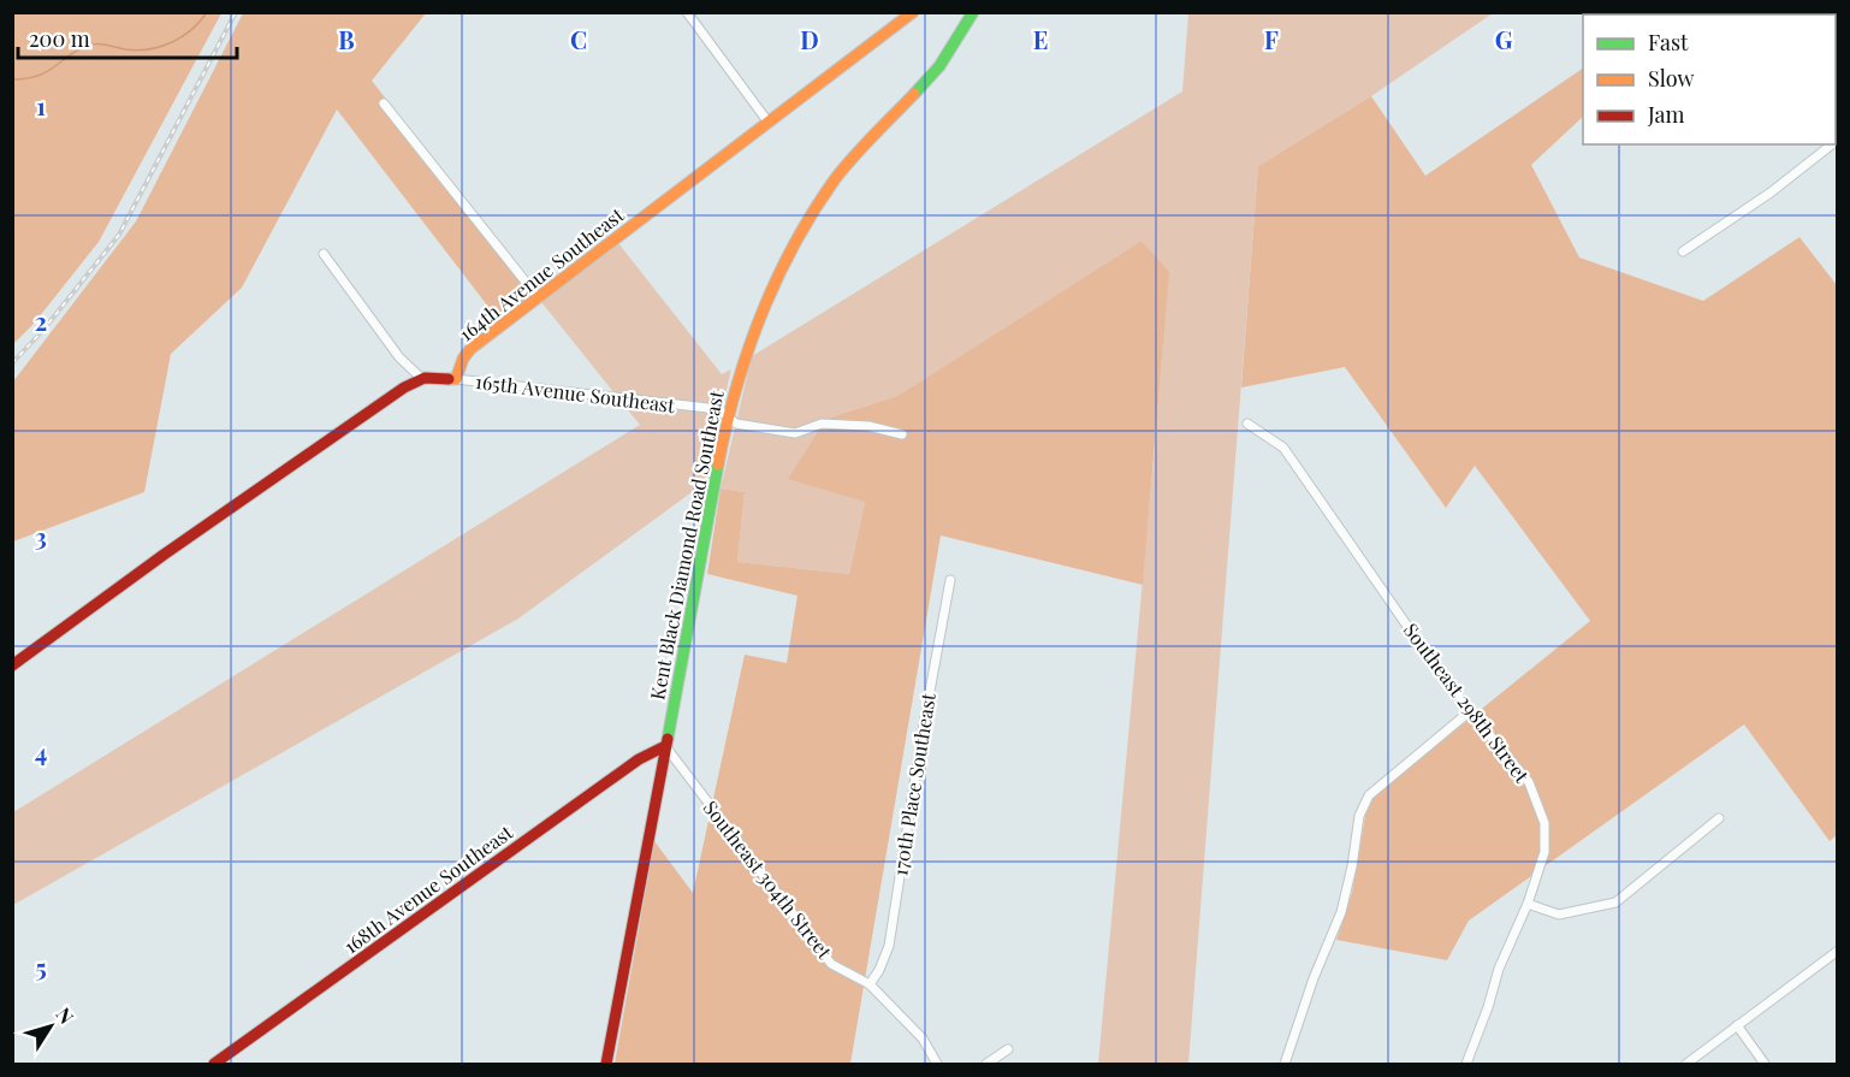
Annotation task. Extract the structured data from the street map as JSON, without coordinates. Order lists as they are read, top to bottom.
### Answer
{
  "streets": {
    "street": [
      "164th Avenue Southeast",
      "165th Avenue Southeast",
      "Kent Black Diamond Road Southeast",
      "Southeast 298th Street",
      "170th Place Southeast",
      "Southeast 304th Street",
      "168th Avenue Southeast"
    ]
  },
  "crossings": [
    ["164th Avenue Southeast", "165th Avenue Southeast"],
    ["165th Avenue Southeast", "Kent Black Diamond Road Southeast"],
    ["Kent Black Diamond Road Southeast", "Southeast 304th Street"],
    ["Kent Black Diamond Road Southeast", "168th Avenue Southeast"],
    ["170th Place Southeast", "Southeast 304th Street"],
    ["Southeast 304th Street", "168th Avenue Southeast"]
  ],
  "legend": ["Fast", "Slow", "Jam"],
  "scale_bar": "200 m",
  "north": "top right",
  "grid": {
    "columns": [
      "B",
      "C",
      "D",
      "E",
      "F",
      "G"
    ],
    "rows": [
      "1",
      "2",
      "3",
      "4",
      "5"
    ]
  }
}
